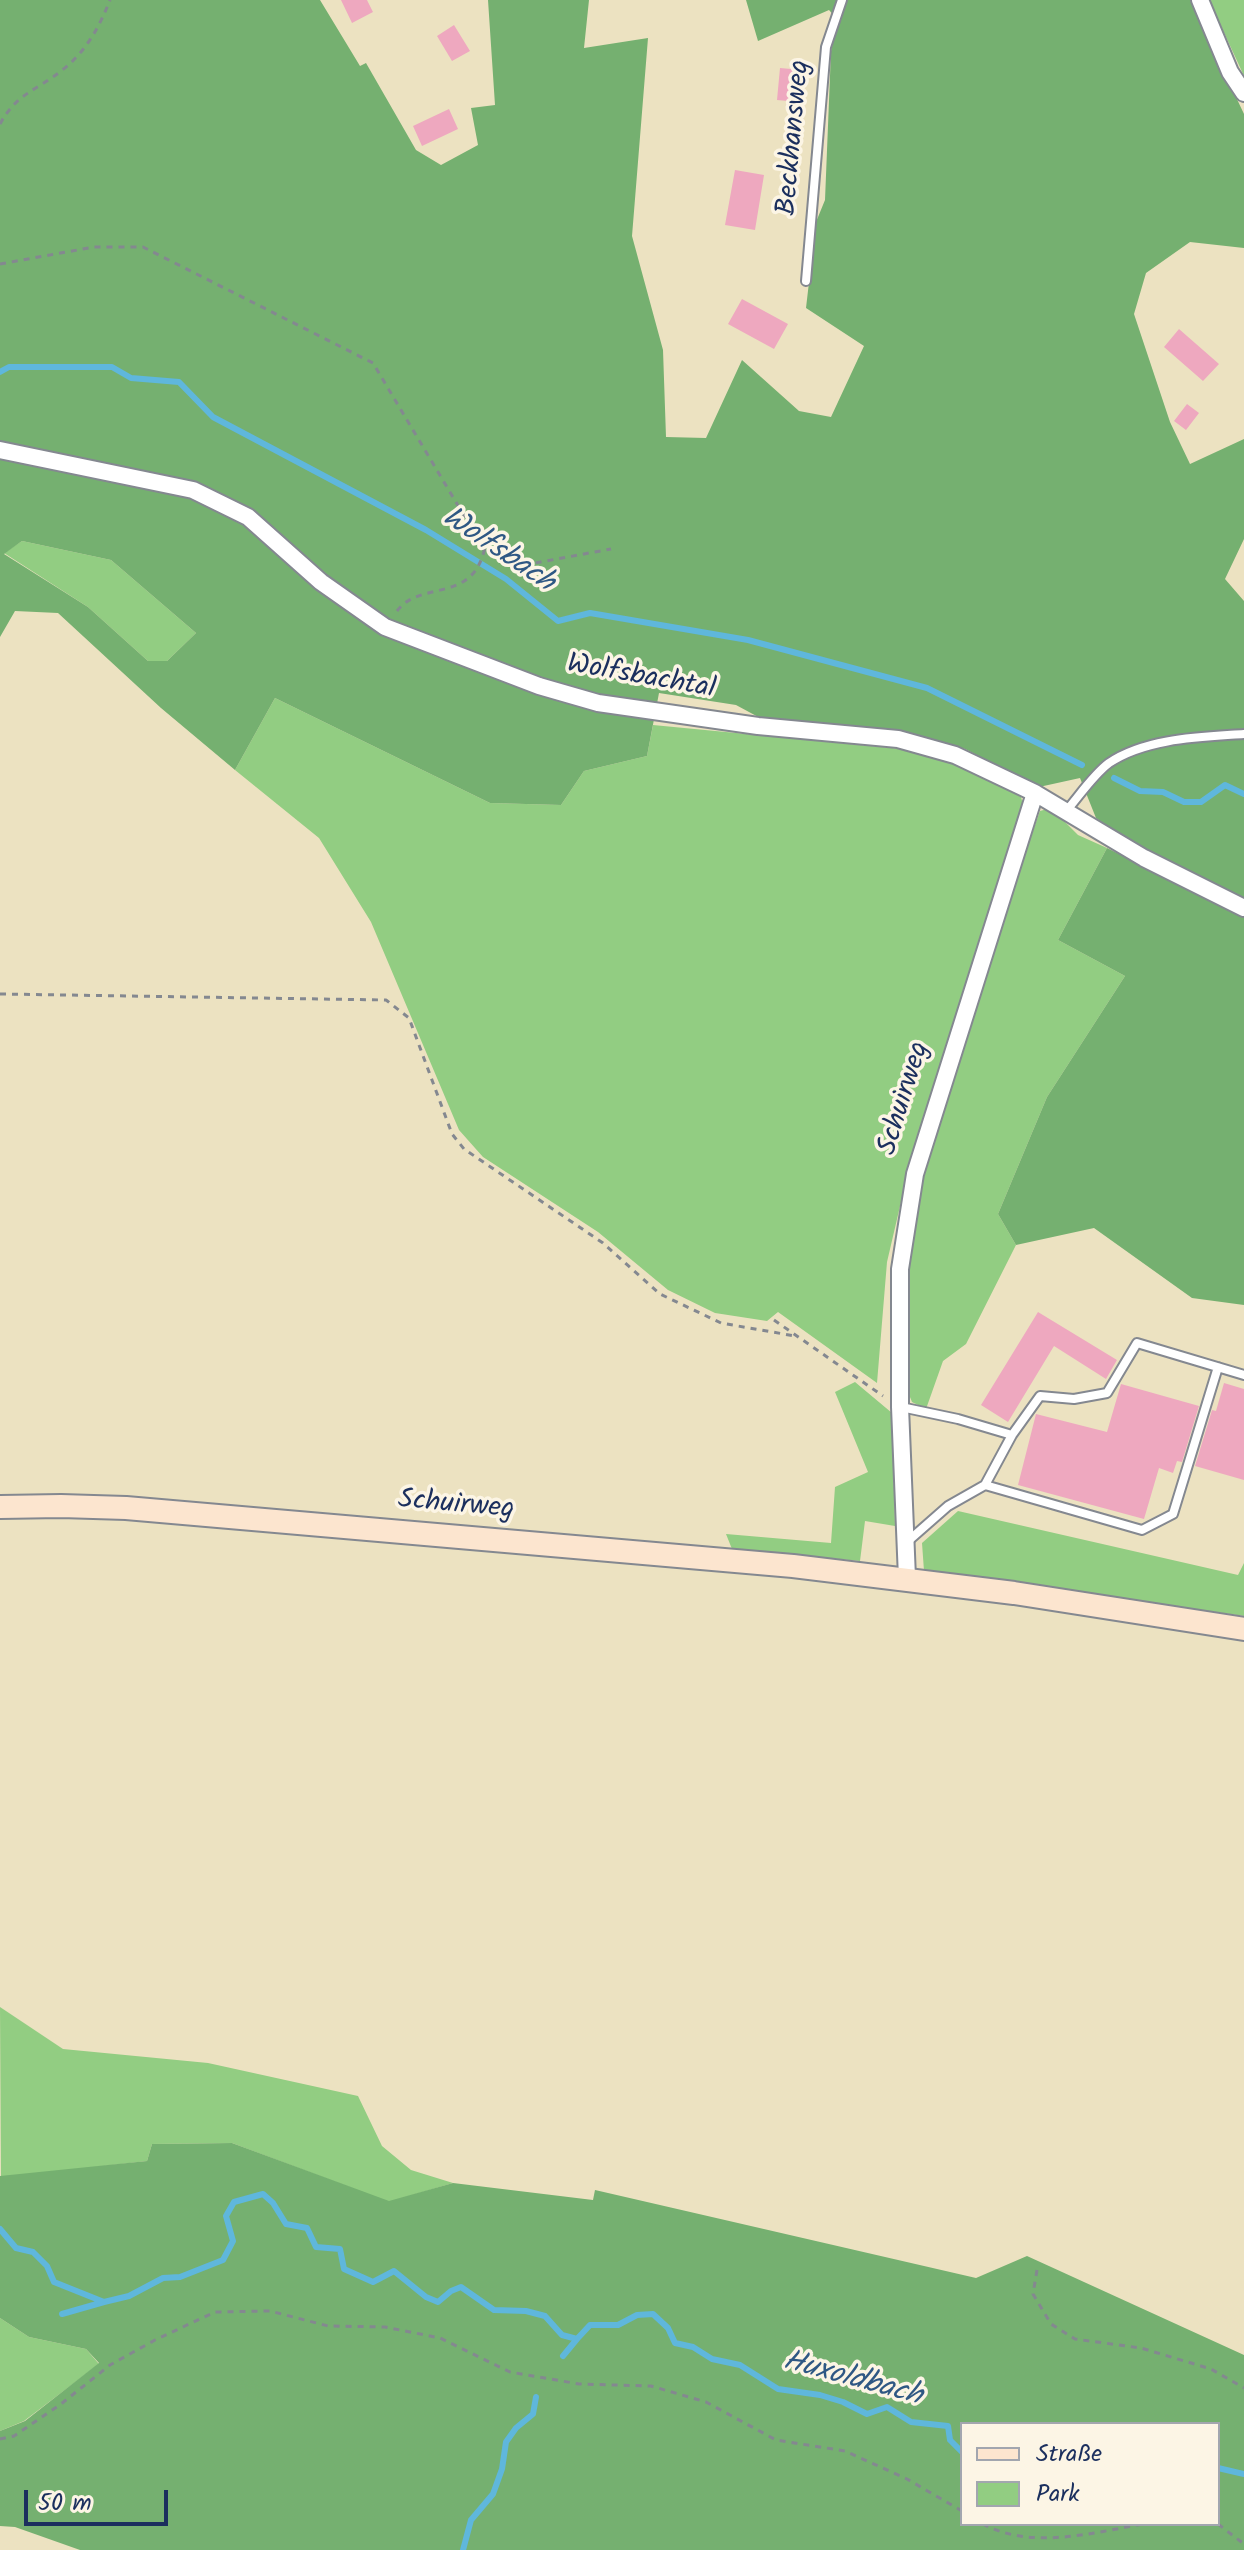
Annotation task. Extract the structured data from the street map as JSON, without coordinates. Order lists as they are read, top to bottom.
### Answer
{
  "streets": {
    "main road": ["Schuirweg"],
    "street": ["Wolfsbachtal"],
    "lane": ["Beckhansweg"]
  },
  "crossings": [
    ["Wolfsbachtal", "Schuirweg"]
  ],
  "water": ["Wolfsbach", "Huxoldbach"],
  "legend": ["Straße", "Park"],
  "scale_bar": "50 m"
}
